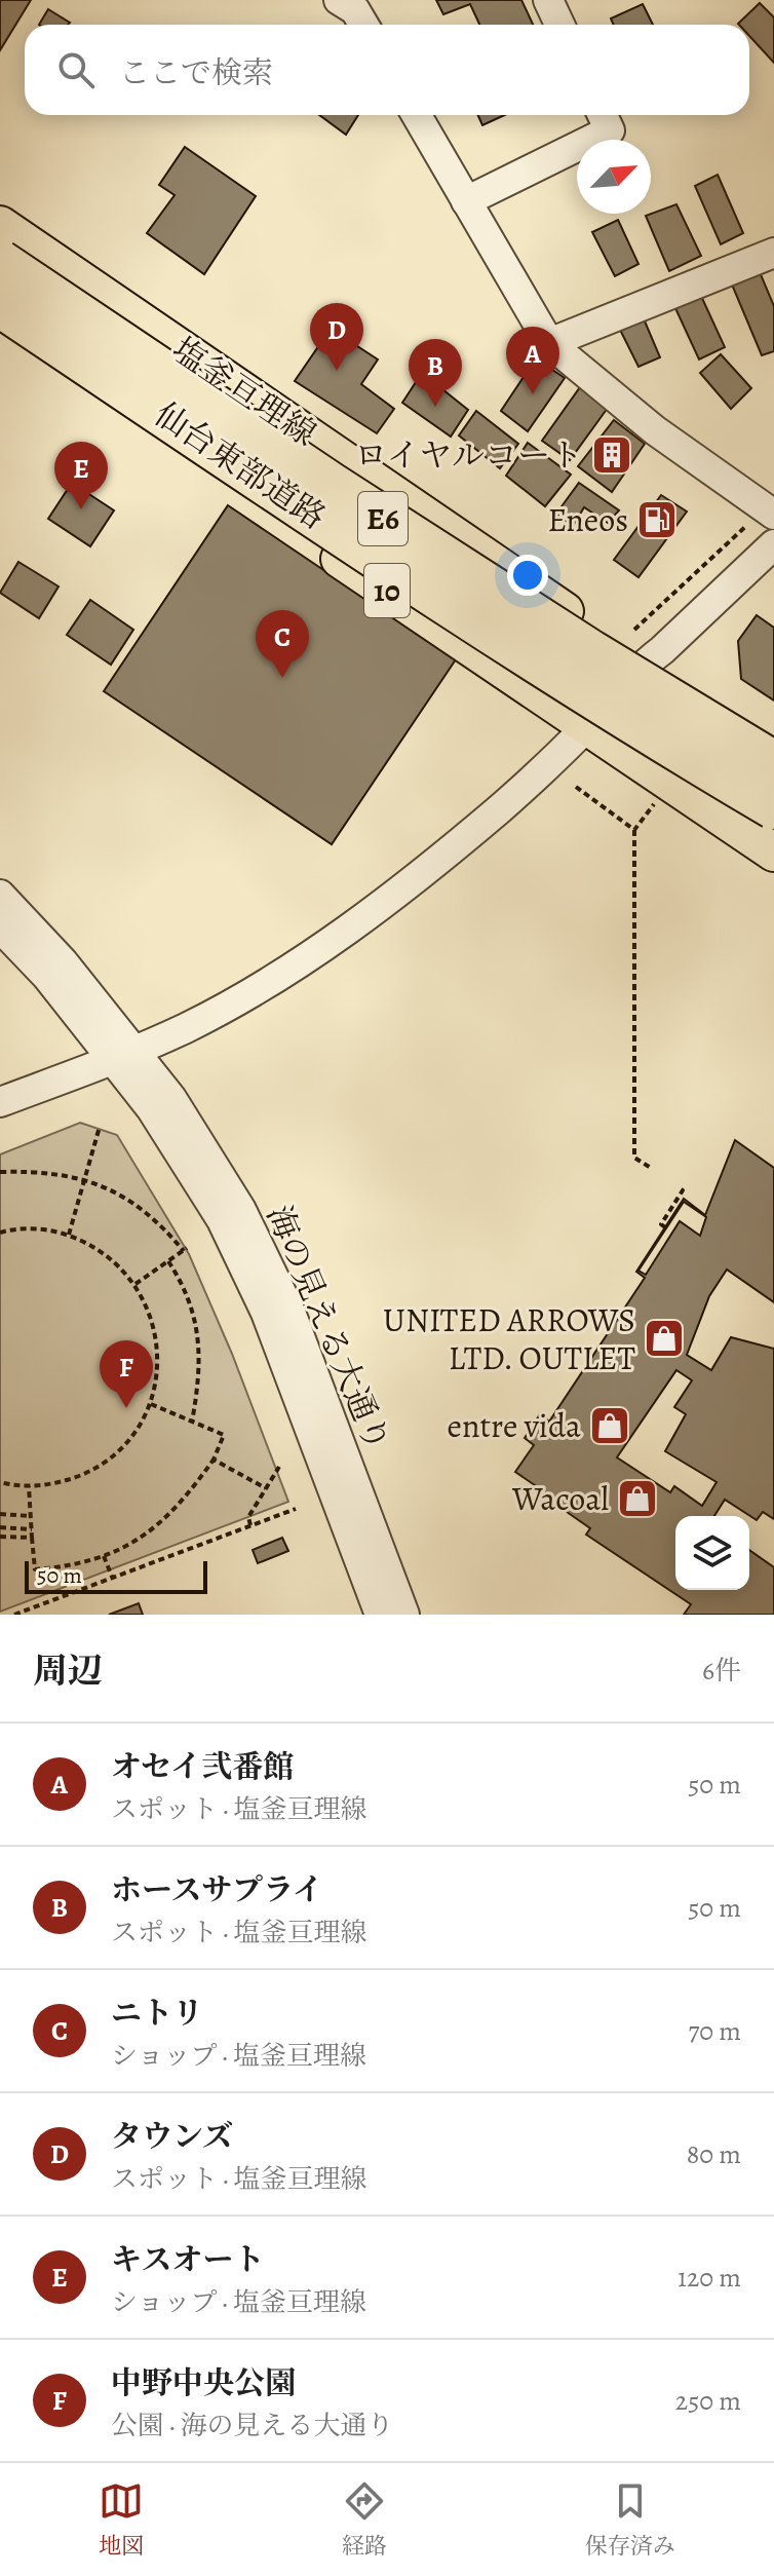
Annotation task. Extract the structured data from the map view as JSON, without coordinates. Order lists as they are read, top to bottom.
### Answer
{
  "streets": {
    "highway": ["仙台東部道路", "E6"],
    "main road": ["塩釜亘理線", "10"],
    "street": ["海の見える大通り"]
  },
  "places": {
    "building": ["ロイヤルコート"],
    "fuel station": ["Eneos"],
    "shop": ["UNITED ARROWS LTD. OUTLET", "entre vida", "Wacoal"]
  },
  "scale_bar": "50 m",
  "north": "top right",
  "page": {
    "search": "ここで検索",
    "pins": [
      "D",
      "A",
      "B",
      "E",
      "C",
      "F"
    ],
    "scale": "50 m",
    "heading": ["周辺", "6件"],
    "list": [
      {
        "mark": "A",
        "name": "オセイ弐番館",
        "note": "スポット · 塩釜亘理線",
        "value": "50 m"
      },
      {
        "mark": "B",
        "name": "ホースサプライ",
        "note": "スポット · 塩釜亘理線",
        "value": "50 m"
      },
      {
        "mark": "C",
        "name": "ニトリ",
        "note": "ショップ · 塩釜亘理線",
        "value": "70 m"
      },
      {
        "mark": "D",
        "name": "タウンズ",
        "note": "スポット · 塩釜亘理線",
        "value": "80 m"
      },
      {
        "mark": "E",
        "name": "キスオート",
        "note": "ショップ · 塩釜亘理線",
        "value": "120 m"
      },
      {
        "mark": "F",
        "name": "中野中央公園",
        "note": "公園 · 海の見える大通り",
        "value": "250 m"
      }
    ],
    "nav": ["地図", "経路", "保存済み"]
  }
}
